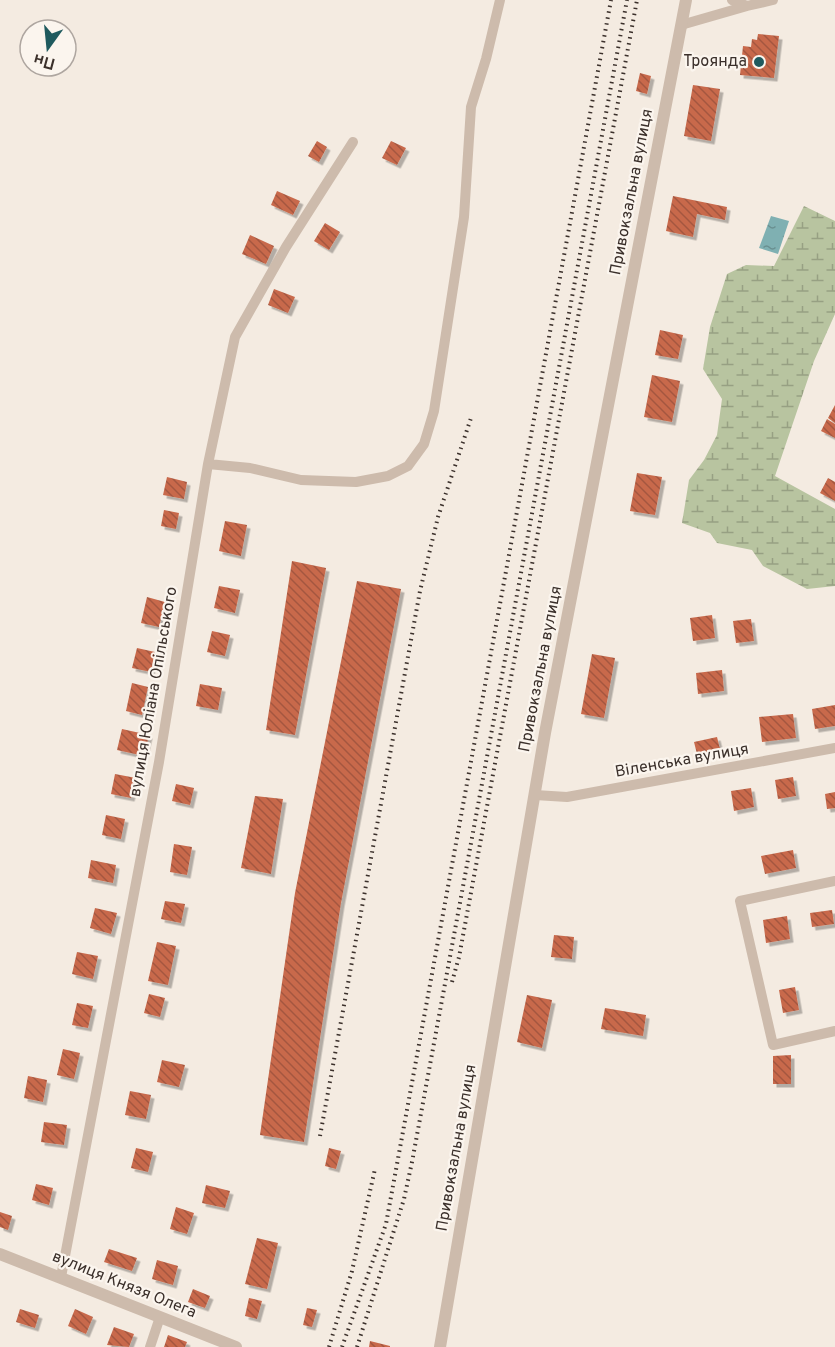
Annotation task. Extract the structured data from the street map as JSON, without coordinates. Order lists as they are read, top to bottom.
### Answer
{
  "streets": {
    "street": [
      "Привокзальна вулиця",
      "вулиця Юліана Опільського",
      "Віленська вулиця",
      "вулиця Князя Олега"
    ]
  },
  "crossings": [
    ["Привокзальна вулиця", "Віленська вулиця"],
    ["вулиця Юліана Опільського", "вулиця Князя Олега"]
  ],
  "places": ["Троянда"],
  "north": "bottom"
}
